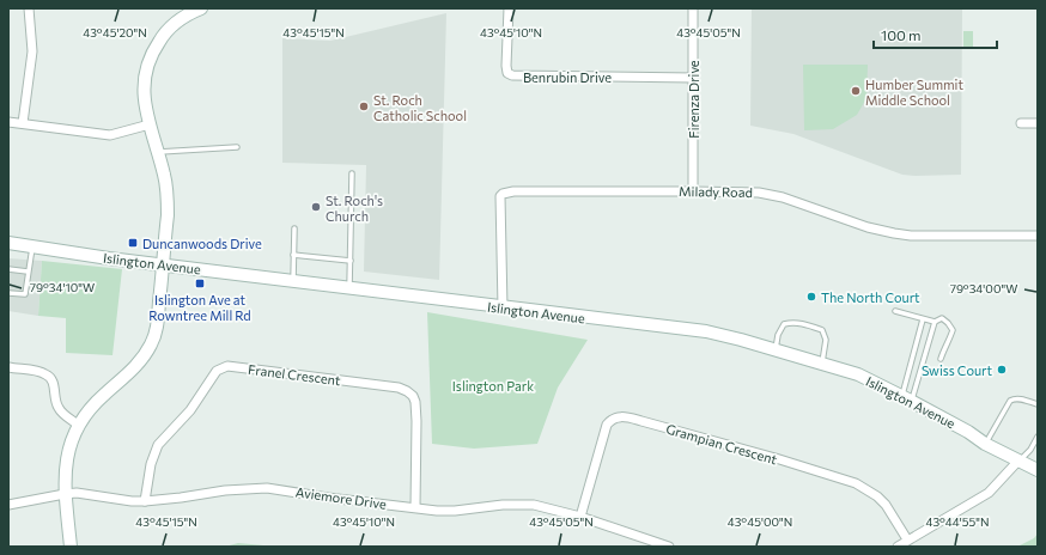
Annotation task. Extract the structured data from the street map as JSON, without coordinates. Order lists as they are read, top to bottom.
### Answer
{
  "streets": {
    "main road": ["Islington Avenue"],
    "street": [
      "Benrubin Drive",
      "Firenza Drive",
      "Milady Road",
      "Franel Crescent",
      "Grampian Crescent",
      "Aviemore Drive"
    ]
  },
  "crossings": [
    ["Benrubin Drive", "Firenza Drive"],
    ["Firenza Drive", "Milady Road"],
    ["Milady Road", "Islington Avenue"],
    ["Franel Crescent", "Aviemore Drive"],
    ["Grampian Crescent", "Aviemore Drive"]
  ],
  "parks": ["Islington Park"],
  "places": {
    "other": [
      "Humber Summit Middle School",
      "St. Roch Catholic School",
      "St. Roch's Church",
      "The North Court",
      "Swiss Court"
    ],
    "transit": ["Duncanwoods Drive", "Islington Ave at Rowntree Mill Rd"]
  },
  "scale_bar": "100 m",
  "coordinates": [
    "43°45'20\"N",
    "43°45'15\"N",
    "43°45'10\"N",
    "43°45'05\"N",
    "79°34'10\"W",
    "79°34'00\"W",
    "43°45'00\"N",
    "43°44'55\"N"
  ]
}
